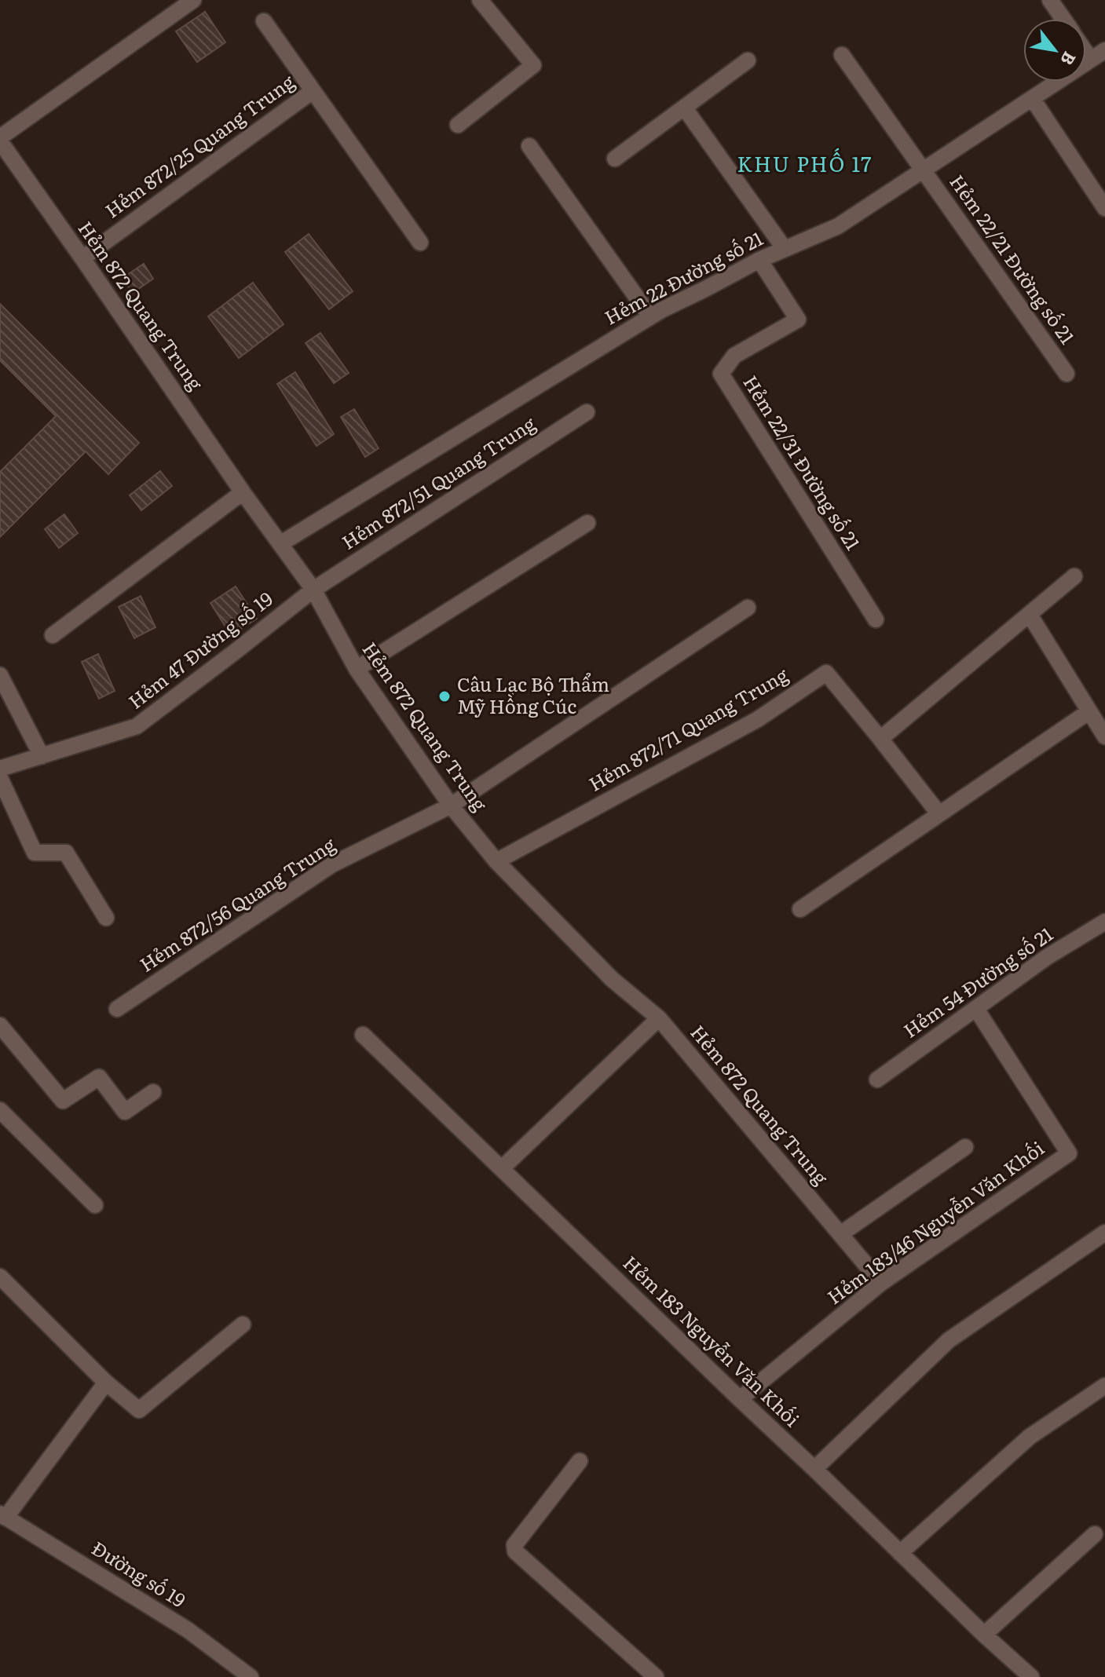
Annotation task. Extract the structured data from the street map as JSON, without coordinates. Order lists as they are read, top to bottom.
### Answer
{
  "streets": {
    "street": [
      "Hẻm 872/25 Quang Trung",
      "Hẻm 22/21 Đường số 21",
      "Hẻm 22 Đường số 21",
      "Hẻm 872 Quang Trung",
      "Hẻm 22/31 Đường số 21",
      "Hẻm 872/51 Quang Trung",
      "Hẻm 47 Đường số 19",
      "Hẻm 872/71 Quang Trung",
      "Hẻm 872/56 Quang Trung",
      "Hẻm 54 Đường số 21",
      "Hẻm 183/46 Nguyễn Văn Khối",
      "Hẻm 183 Nguyễn Văn Khối",
      "Đường số 19"
    ]
  },
  "crossings": [
    ["Hẻm 872/25 Quang Trung", "Hẻm 872 Quang Trung"],
    ["Hẻm 22/21 Đường số 21", "Hẻm 22 Đường số 21"],
    ["Hẻm 22 Đường số 21", "Hẻm 872 Quang Trung"],
    ["Hẻm 22 Đường số 21", "Hẻm 22/31 Đường số 21"],
    ["Hẻm 872 Quang Trung", "Hẻm 872/51 Quang Trung"],
    ["Hẻm 872 Quang Trung", "Hẻm 47 Đường số 19"],
    ["Hẻm 872 Quang Trung", "Hẻm 872/71 Quang Trung"],
    ["Hẻm 872 Quang Trung", "Hẻm 872/56 Quang Trung"],
    ["Hẻm 872 Quang Trung", "Hẻm 183/46 Nguyễn Văn Khối"],
    ["Hẻm 872/51 Quang Trung", "Hẻm 47 Đường số 19"],
    ["Hẻm 54 Đường số 21", "Hẻm 183/46 Nguyễn Văn Khối"],
    ["Hẻm 183/46 Nguyễn Văn Khối", "Hẻm 183 Nguyễn Văn Khối"]
  ],
  "districts": ["KHU PHỐ 17"],
  "places": ["Câu Lạc Bộ Thẩm Mỹ Hồng Cúc"],
  "north": "bottom right"
}
